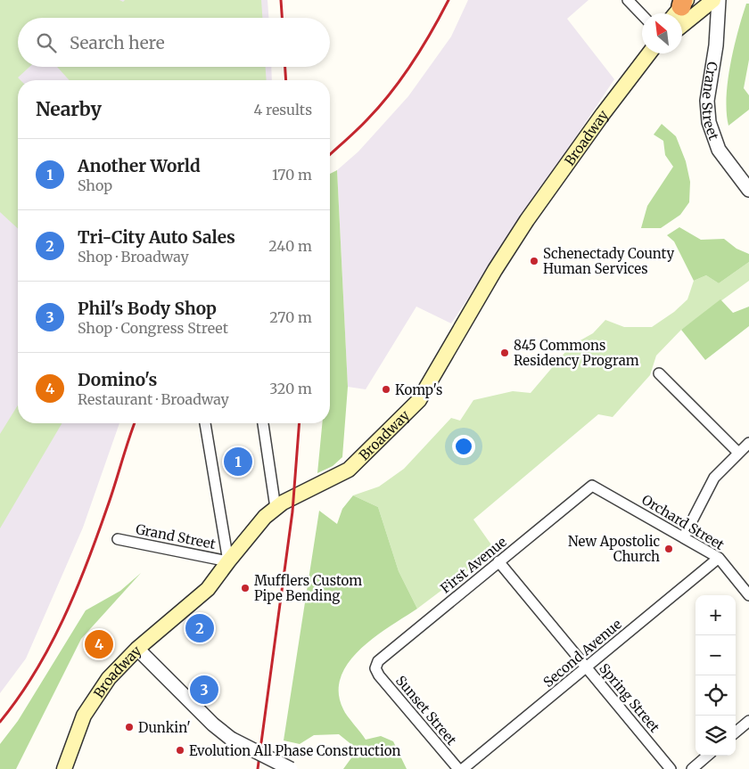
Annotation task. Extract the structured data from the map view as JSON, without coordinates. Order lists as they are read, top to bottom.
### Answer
{
  "streets": {
    "main road": ["Broadway"],
    "street": [
      "Crane Street",
      "Orchard Street",
      "Grand Street",
      "First Avenue",
      "Second Avenue",
      "Spring Street",
      "Sunset Street"
    ]
  },
  "crossings": [
    ["Broadway", "Grand Street"],
    ["Orchard Street", "First Avenue"],
    ["Orchard Street", "Second Avenue"],
    ["First Avenue", "Spring Street"],
    ["First Avenue", "Sunset Street"],
    ["Second Avenue", "Spring Street"]
  ],
  "places": [
    "Schenectady County Human Services",
    "845 Commons Residency Program",
    "Komp's",
    "New Apostolic Church",
    "Mufflers Custom Pipe Bending",
    "Dunkin'",
    "Evolution All Phase Construction"
  ],
  "north": "top left",
  "page": {
    "search": "Search here",
    "heading": ["Nearby", "4 results"],
    "list": [
      {
        "mark": "1",
        "name": "Another World",
        "note": "Shop",
        "value": "170 m"
      },
      {
        "mark": "2",
        "name": "Tri-City Auto Sales",
        "note": "Shop · Broadway",
        "value": "240 m"
      },
      {
        "mark": "3",
        "name": "Phil's Body Shop",
        "note": "Shop · Congress Street",
        "value": "270 m"
      },
      {
        "mark": "4",
        "name": "Domino's",
        "note": "Restaurant · Broadway",
        "value": "320 m"
      }
    ],
    "pins": [
      "1",
      "2",
      "4",
      "3"
    ],
    "map_buttons": ["+", "−"]
  }
}
